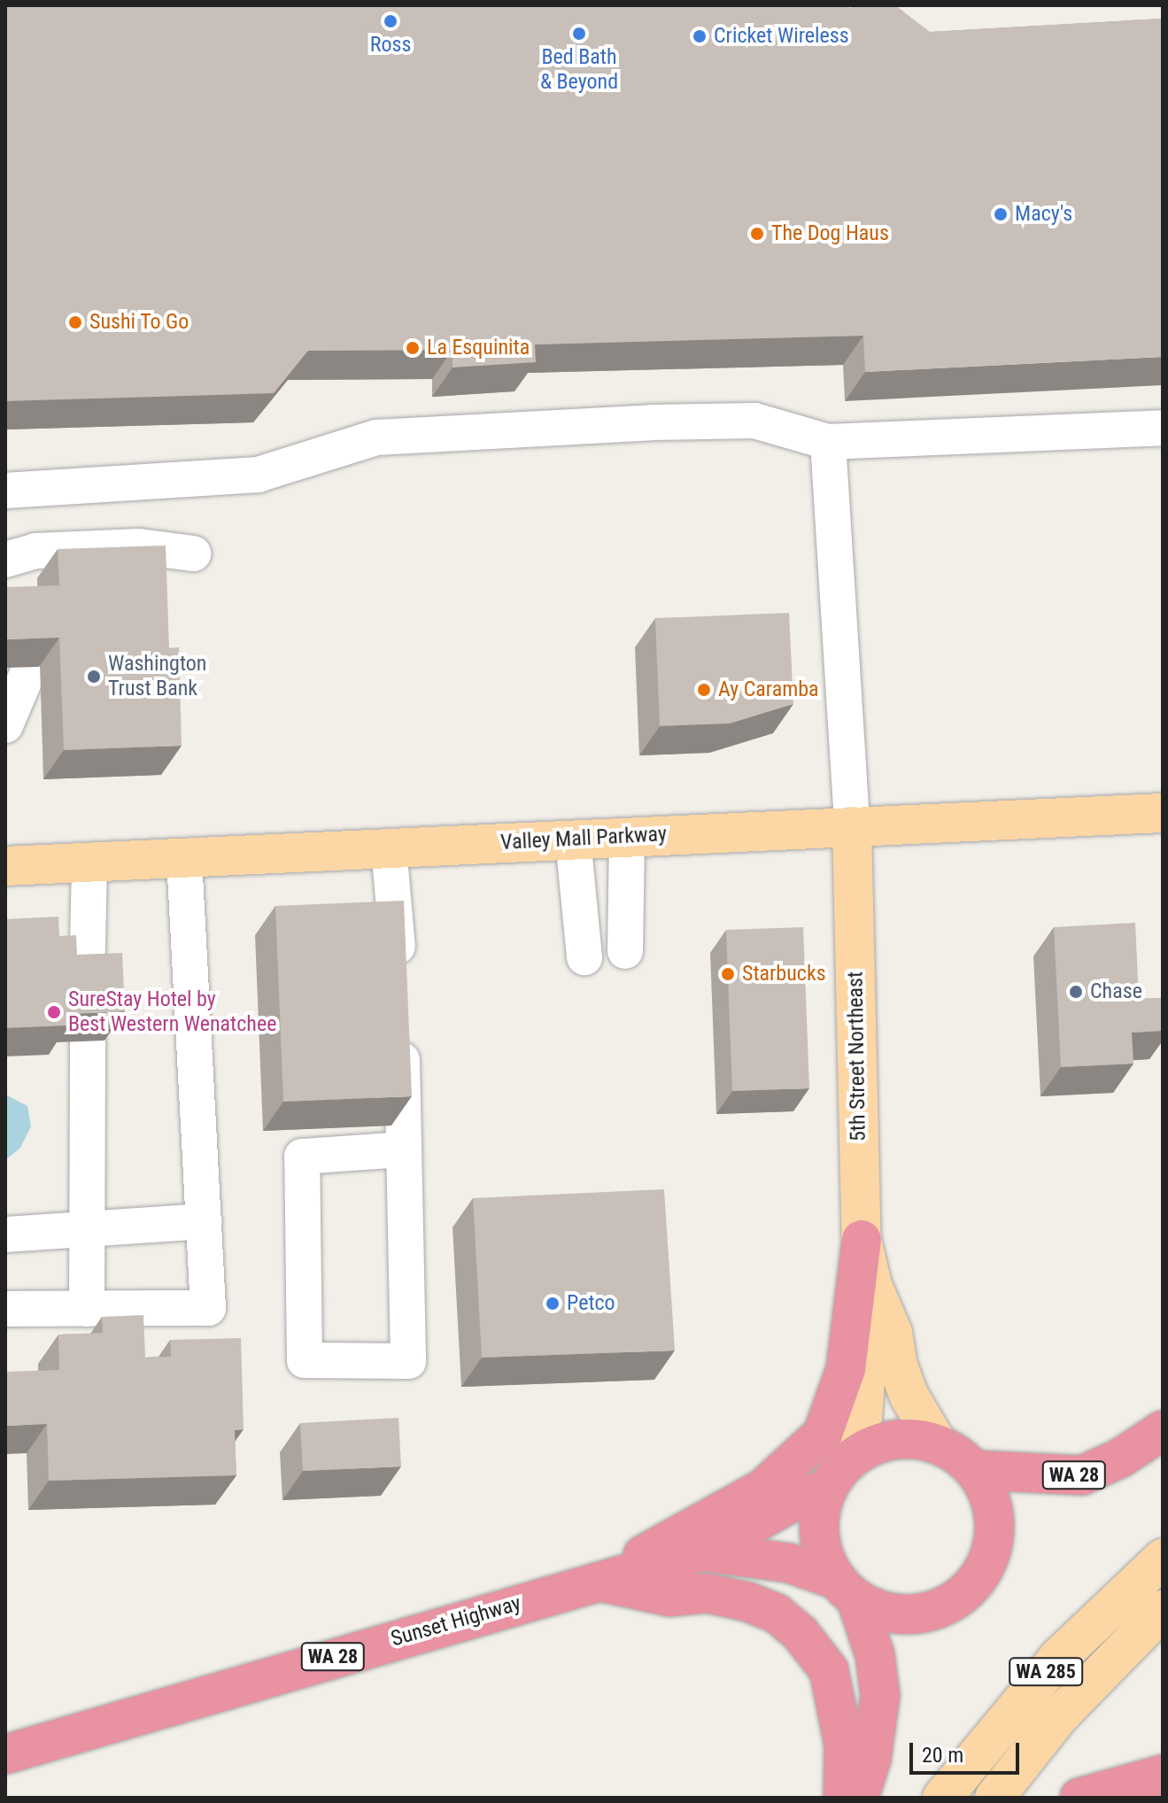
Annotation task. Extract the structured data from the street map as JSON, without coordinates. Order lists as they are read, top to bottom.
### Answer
{
  "streets": {
    "highway": ["WA 28", "Sunset Highway"],
    "main road": ["Valley Mall Parkway", "5th Street Northeast", "WA 285"]
  },
  "crossings": [
    ["Valley Mall Parkway", "5th Street Northeast"],
    ["5th Street Northeast", "WA 28"],
    ["5th Street Northeast", "Sunset Highway"],
    ["WA 28", "Sunset Highway"]
  ],
  "places": [
    "Ross",
    "Bed Bath & Beyond",
    "Cricket Wireless",
    "Macy's",
    "The Dog Haus",
    "Sushi To Go",
    "La Esquinita",
    "Washington Trust Bank",
    "Ay Caramba",
    "Starbucks",
    "Chase",
    "SureStay Hotel by Best Western Wenatchee",
    "Petco"
  ],
  "scale_bar": "20 m"
}
